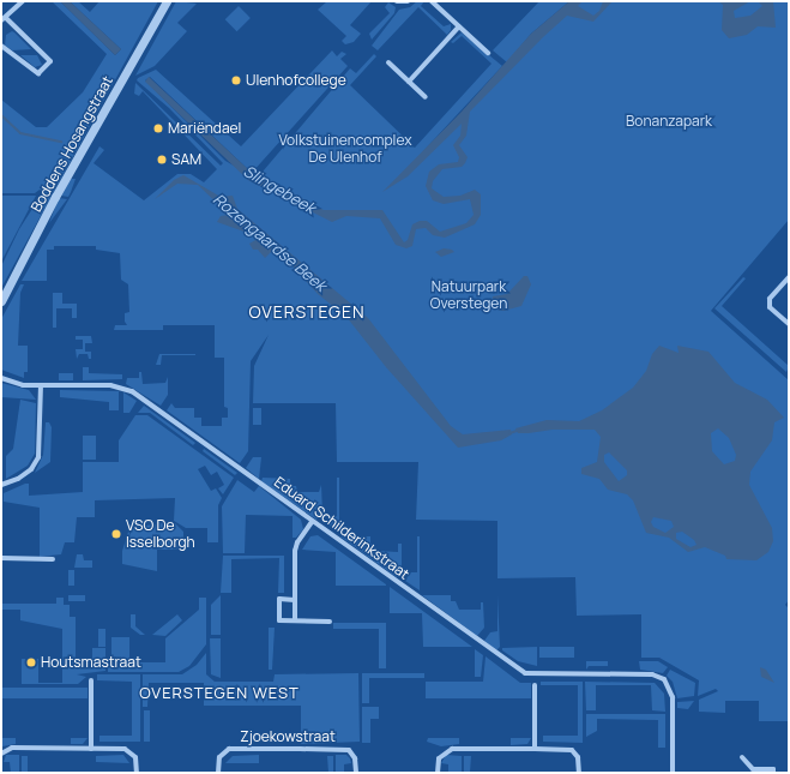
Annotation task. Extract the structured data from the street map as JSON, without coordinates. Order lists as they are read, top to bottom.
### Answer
{
  "streets": {
    "street": ["Boddens Hosangstraat", "Eduard Schilderinkstraat", "Zjoekowstraat"]
  },
  "districts": ["OVERSTEGEN", "OVERSTEGEN WEST"],
  "water": ["Slingebeek", "Rozengaardse Beek"],
  "parks": ["Bonanzapark", "Volkstuinencomplex De Ulenhof", "Natuurpark Overstegen"],
  "places": [
    "Ulenhofcollege",
    "Mariëndael",
    "SAM",
    "VSO De Isselborgh",
    "Houtsmastraat"
  ]
}
